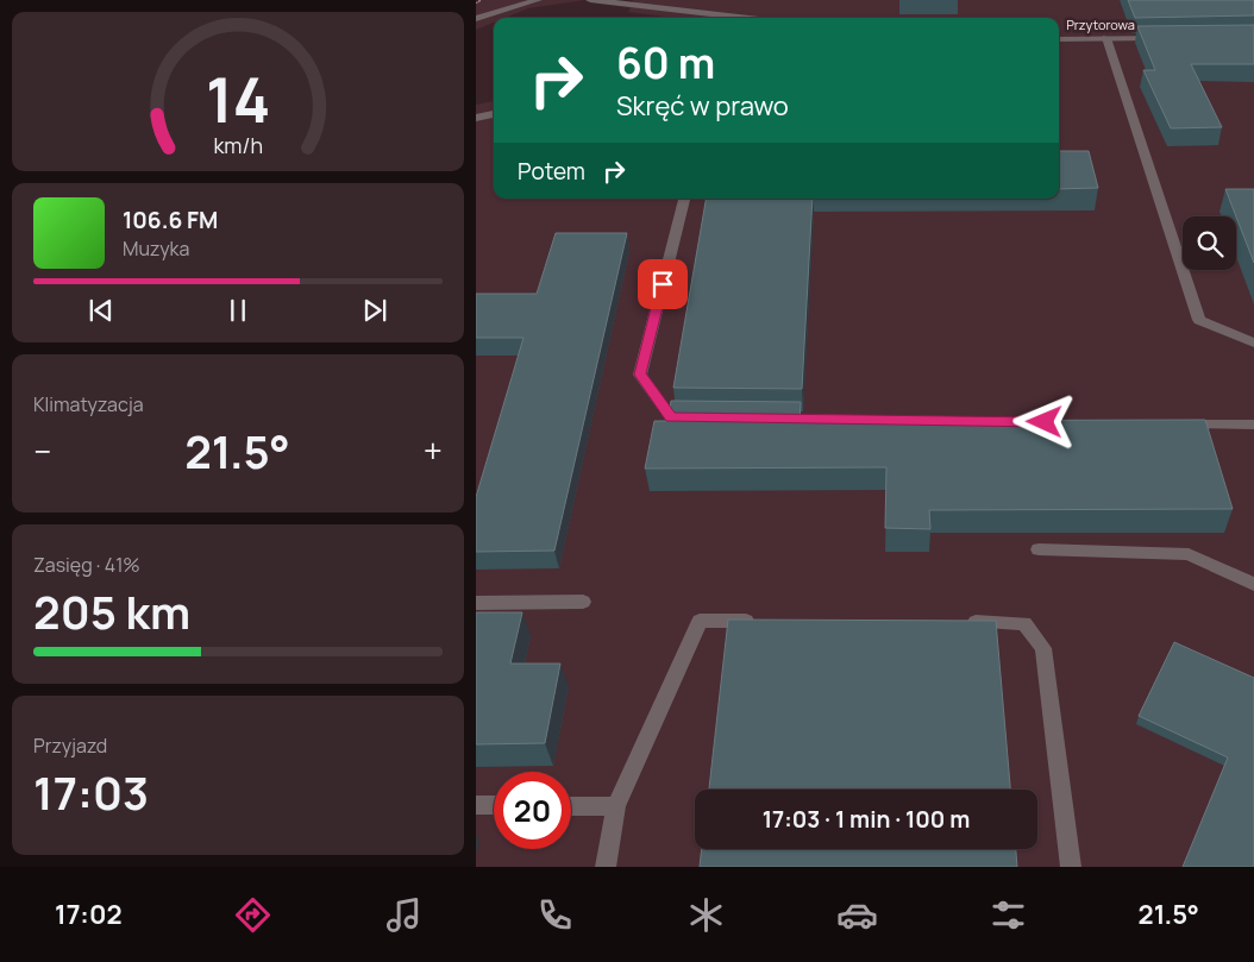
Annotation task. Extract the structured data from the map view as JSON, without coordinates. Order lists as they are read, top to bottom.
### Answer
{
  "streets": {
    "street": ["Przytorowa"]
  },
  "page": {
    "turn": ["60 m", "Skręć w prawo"],
    "then": "Potem",
    "song": ["106.6 FM", "Muzyka"],
    "tile": [
      "Klimatyzacja",
      ["Zasięg · 41%", "205 km"],
      ["Przyjazd", "17:03"]
    ],
    "heat": ["−", "21.5°", "+"],
    "limit": "20",
    "trip": "17:03 · 1 min · 100 m",
    "tabs": ["17:02", "21.5°"],
    "gauge": ["14", "km/h"]
  }
}
